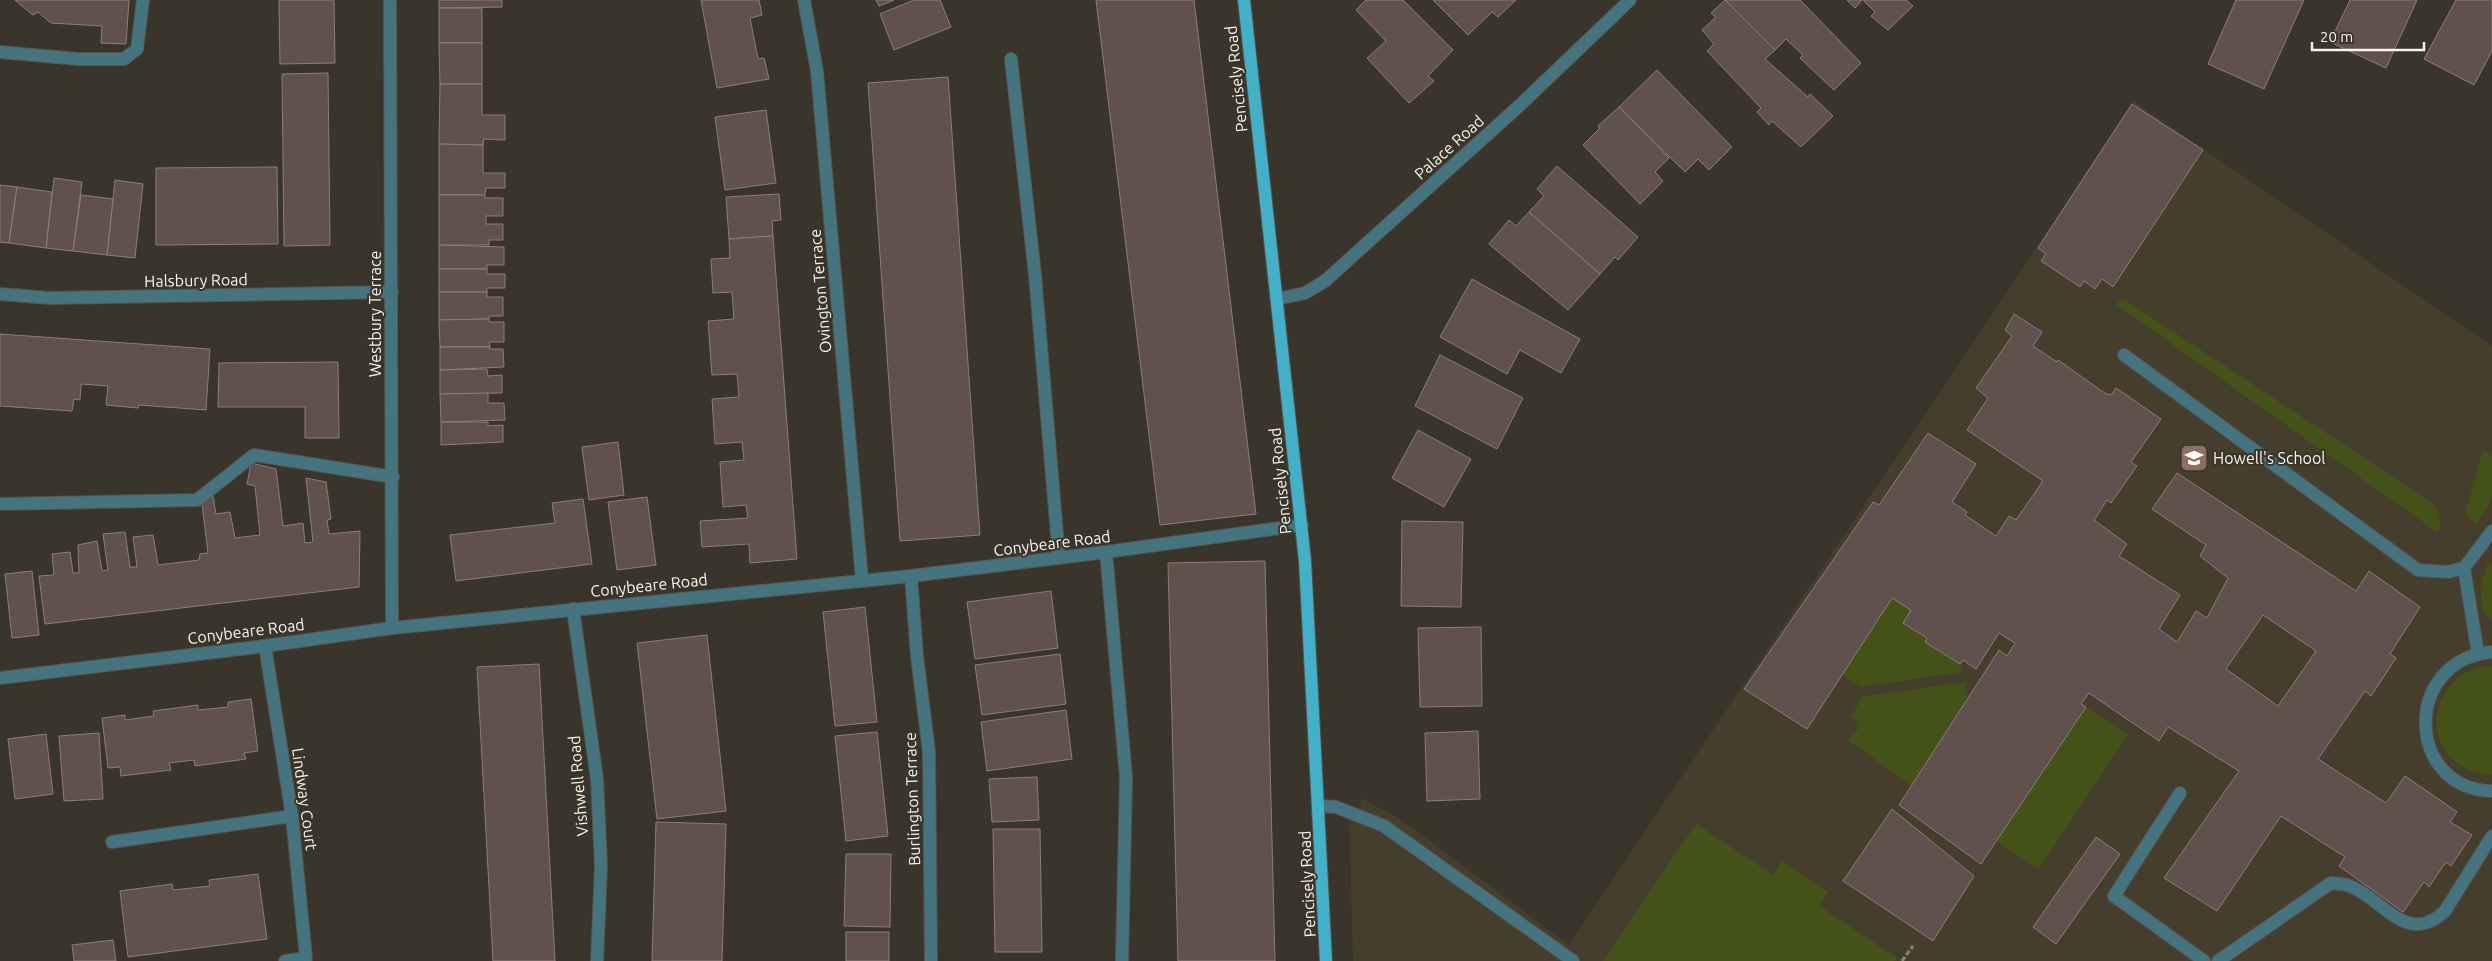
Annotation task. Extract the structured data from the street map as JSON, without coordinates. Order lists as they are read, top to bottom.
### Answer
{
  "streets": {
    "main road": ["Pencisely Road"],
    "street": [
      "Palace Road",
      "Halsbury Road",
      "Ovington Terrace",
      "Westbury Terrace",
      "Conybeare Road",
      "Vishwell Road",
      "Lindway Court",
      "Burlington Terrace"
    ]
  },
  "crossings": [
    ["Pencisely Road", "Palace Road"],
    ["Pencisely Road", "Conybeare Road"],
    ["Halsbury Road", "Westbury Terrace"],
    ["Ovington Terrace", "Conybeare Road"],
    ["Westbury Terrace", "Conybeare Road"],
    ["Conybeare Road", "Vishwell Road"],
    ["Conybeare Road", "Lindway Court"],
    ["Conybeare Road", "Burlington Terrace"]
  ],
  "places": {
    "school or university": ["Howell's School"]
  },
  "scale_bar": "20 m"
}
